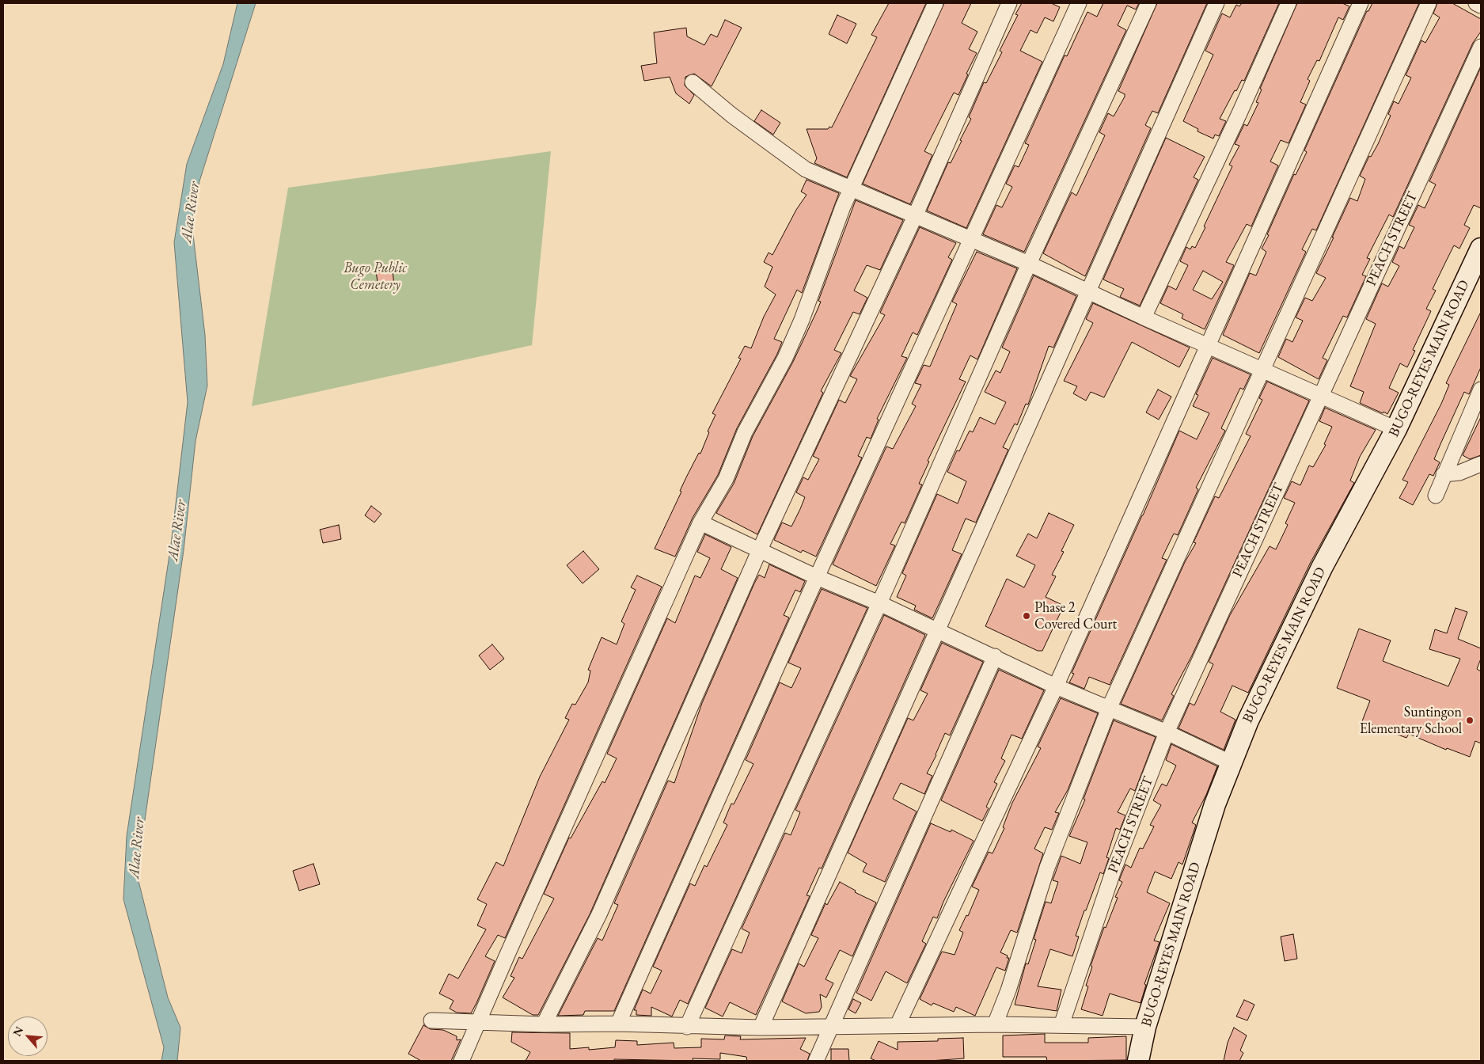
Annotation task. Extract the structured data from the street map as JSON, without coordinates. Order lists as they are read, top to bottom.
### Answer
{
  "streets": {
    "street": ["PEACH STREET", "BUGO-REYES MAIN ROAD"]
  },
  "water": ["Alae River"],
  "parks": ["Bugo Public Cemetery"],
  "places": ["Phase 2 Covered Court", "Suntingon Elementary School"],
  "north": "top left"
}
